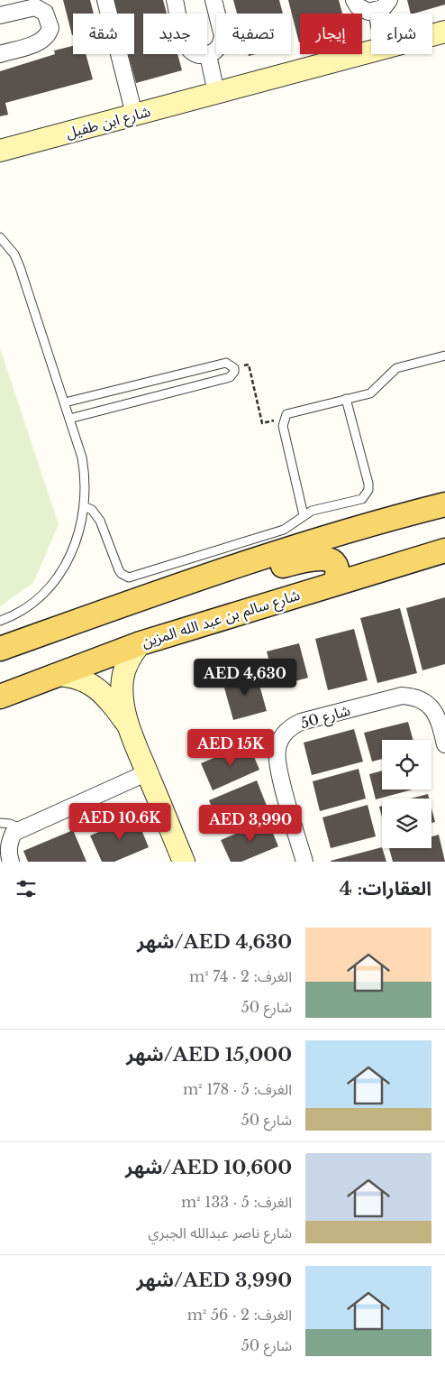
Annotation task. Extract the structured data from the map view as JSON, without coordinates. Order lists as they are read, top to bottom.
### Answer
{
  "streets": {
    "main road": ["شارع سالم بن عبد الله المزين"],
    "street": ["شارع ابن طفيل", "شارع 50"]
  },
  "page": {
    "chip": [
      "شراء",
      "إيجار",
      "تصفية",
      "جديد",
      "شقة"
    ],
    "price": [
      "AED 4,630",
      "AED 15K",
      "AED 10.6K",
      "AED 3,990"
    ],
    "heading": "العقارات: 4",
    "list": [
      {
        "name": "AED 4,630/شهر",
        "note": "الغرف: 2 · 74 m² · شارع 50"
      },
      {
        "name": "AED 15,000/شهر",
        "note": "الغرف: 5 · 178 m² · شارع 50"
      },
      {
        "name": "AED 10,600/شهر",
        "note": "الغرف: 5 · 133 m² · شارع ناصر عبدالله الجبري"
      },
      {
        "name": "AED 3,990/شهر",
        "note": "الغرف: 2 · 56 m² · شارع 50"
      }
    ]
  }
}
